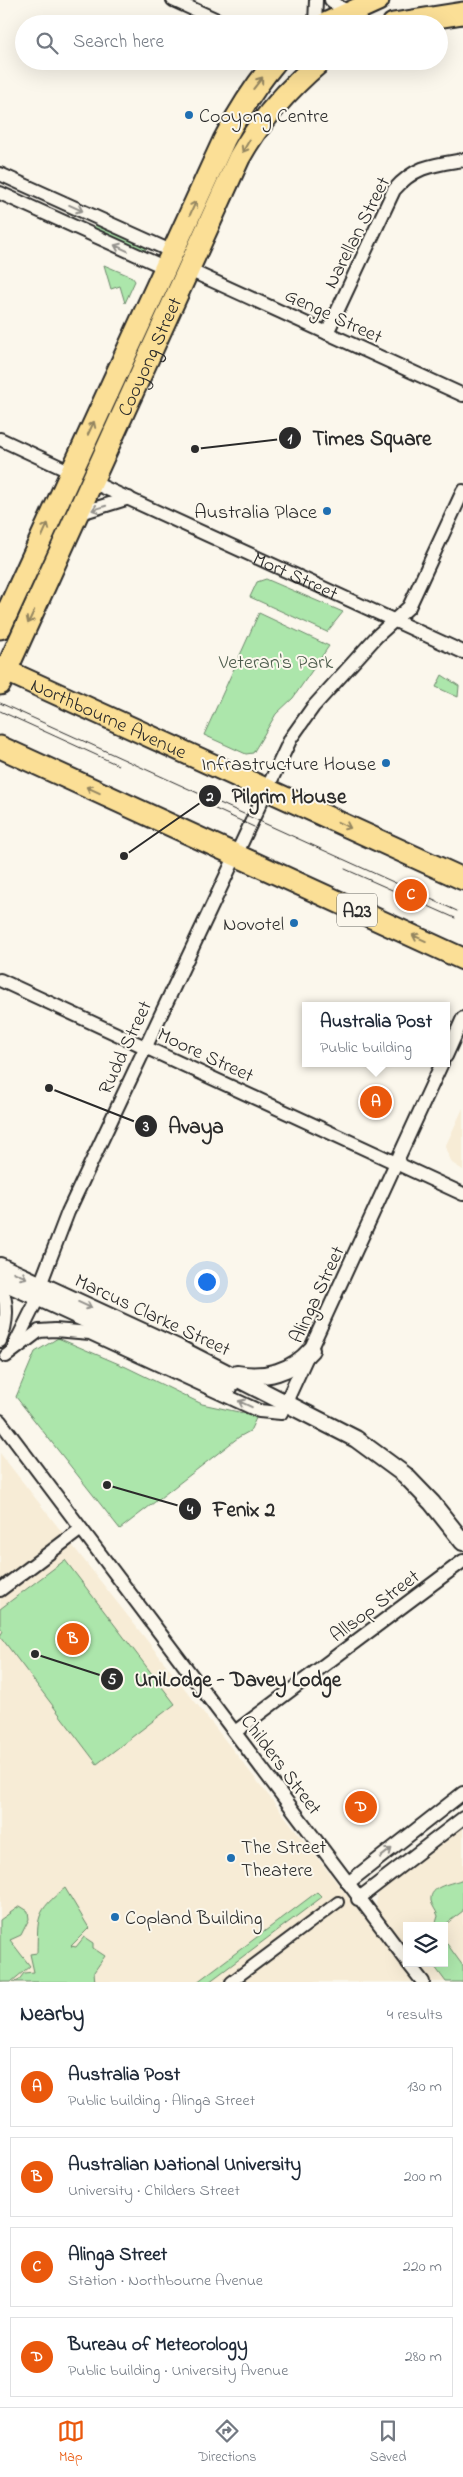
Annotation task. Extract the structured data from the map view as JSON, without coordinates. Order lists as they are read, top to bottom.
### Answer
{
  "streets": {
    "main road": [
      "Cooyong Street",
      "Mort Street",
      "Northbourne Avenue",
      "A23"
    ],
    "street": [
      "Narellan Street",
      "Genge Street",
      "Rudd Street",
      "Moore Street",
      "Alinga Street",
      "Marcus Clarke Street",
      "Allsop Street",
      "Childers Street"
    ]
  },
  "crossings": [
    ["Narellan Street", "Genge Street"],
    ["Genge Street", "Cooyong Street"],
    ["Cooyong Street", "Mort Street"],
    ["Cooyong Street", "Northbourne Avenue"],
    ["Mort Street", "Rudd Street"],
    ["Northbourne Avenue", "Rudd Street"],
    ["A23", "Rudd Street"],
    ["Rudd Street", "Moore Street"],
    ["Rudd Street", "Marcus Clarke Street"],
    ["Moore Street", "Alinga Street"],
    ["Alinga Street", "Marcus Clarke Street"],
    ["Allsop Street", "Childers Street"]
  ],
  "parks": ["Veteran's Park"],
  "places": [
    "Cooyong Centre",
    "Times Square",
    "Australia Place",
    "Infrastructure House",
    "Pilgrim House",
    "Novotel",
    "Avaya",
    "Fenix 2",
    "UniLodge - Davey Lodge",
    "The Street Theatere",
    "Copland Building"
  ],
  "page": {
    "search": "Search here",
    "pins": [
      "C",
      "A",
      "B",
      "D"
    ],
    "popup": ["Australia Post", "Public building"],
    "heading": ["Nearby", "4 results"],
    "list": [
      {
        "mark": "A",
        "name": "Australia Post",
        "note": "Public building · Alinga Street",
        "value": "130 m"
      },
      {
        "mark": "B",
        "name": "Australian National University",
        "note": "University · Childers Street",
        "value": "200 m"
      },
      {
        "mark": "C",
        "name": "Alinga Street",
        "note": "Station · Northbourne Avenue",
        "value": "220 m"
      },
      {
        "mark": "D",
        "name": "Bureau of Meteorology",
        "note": "Public building · University Avenue",
        "value": "280 m"
      }
    ],
    "nav": ["Map", "Directions", "Saved"]
  }
}
